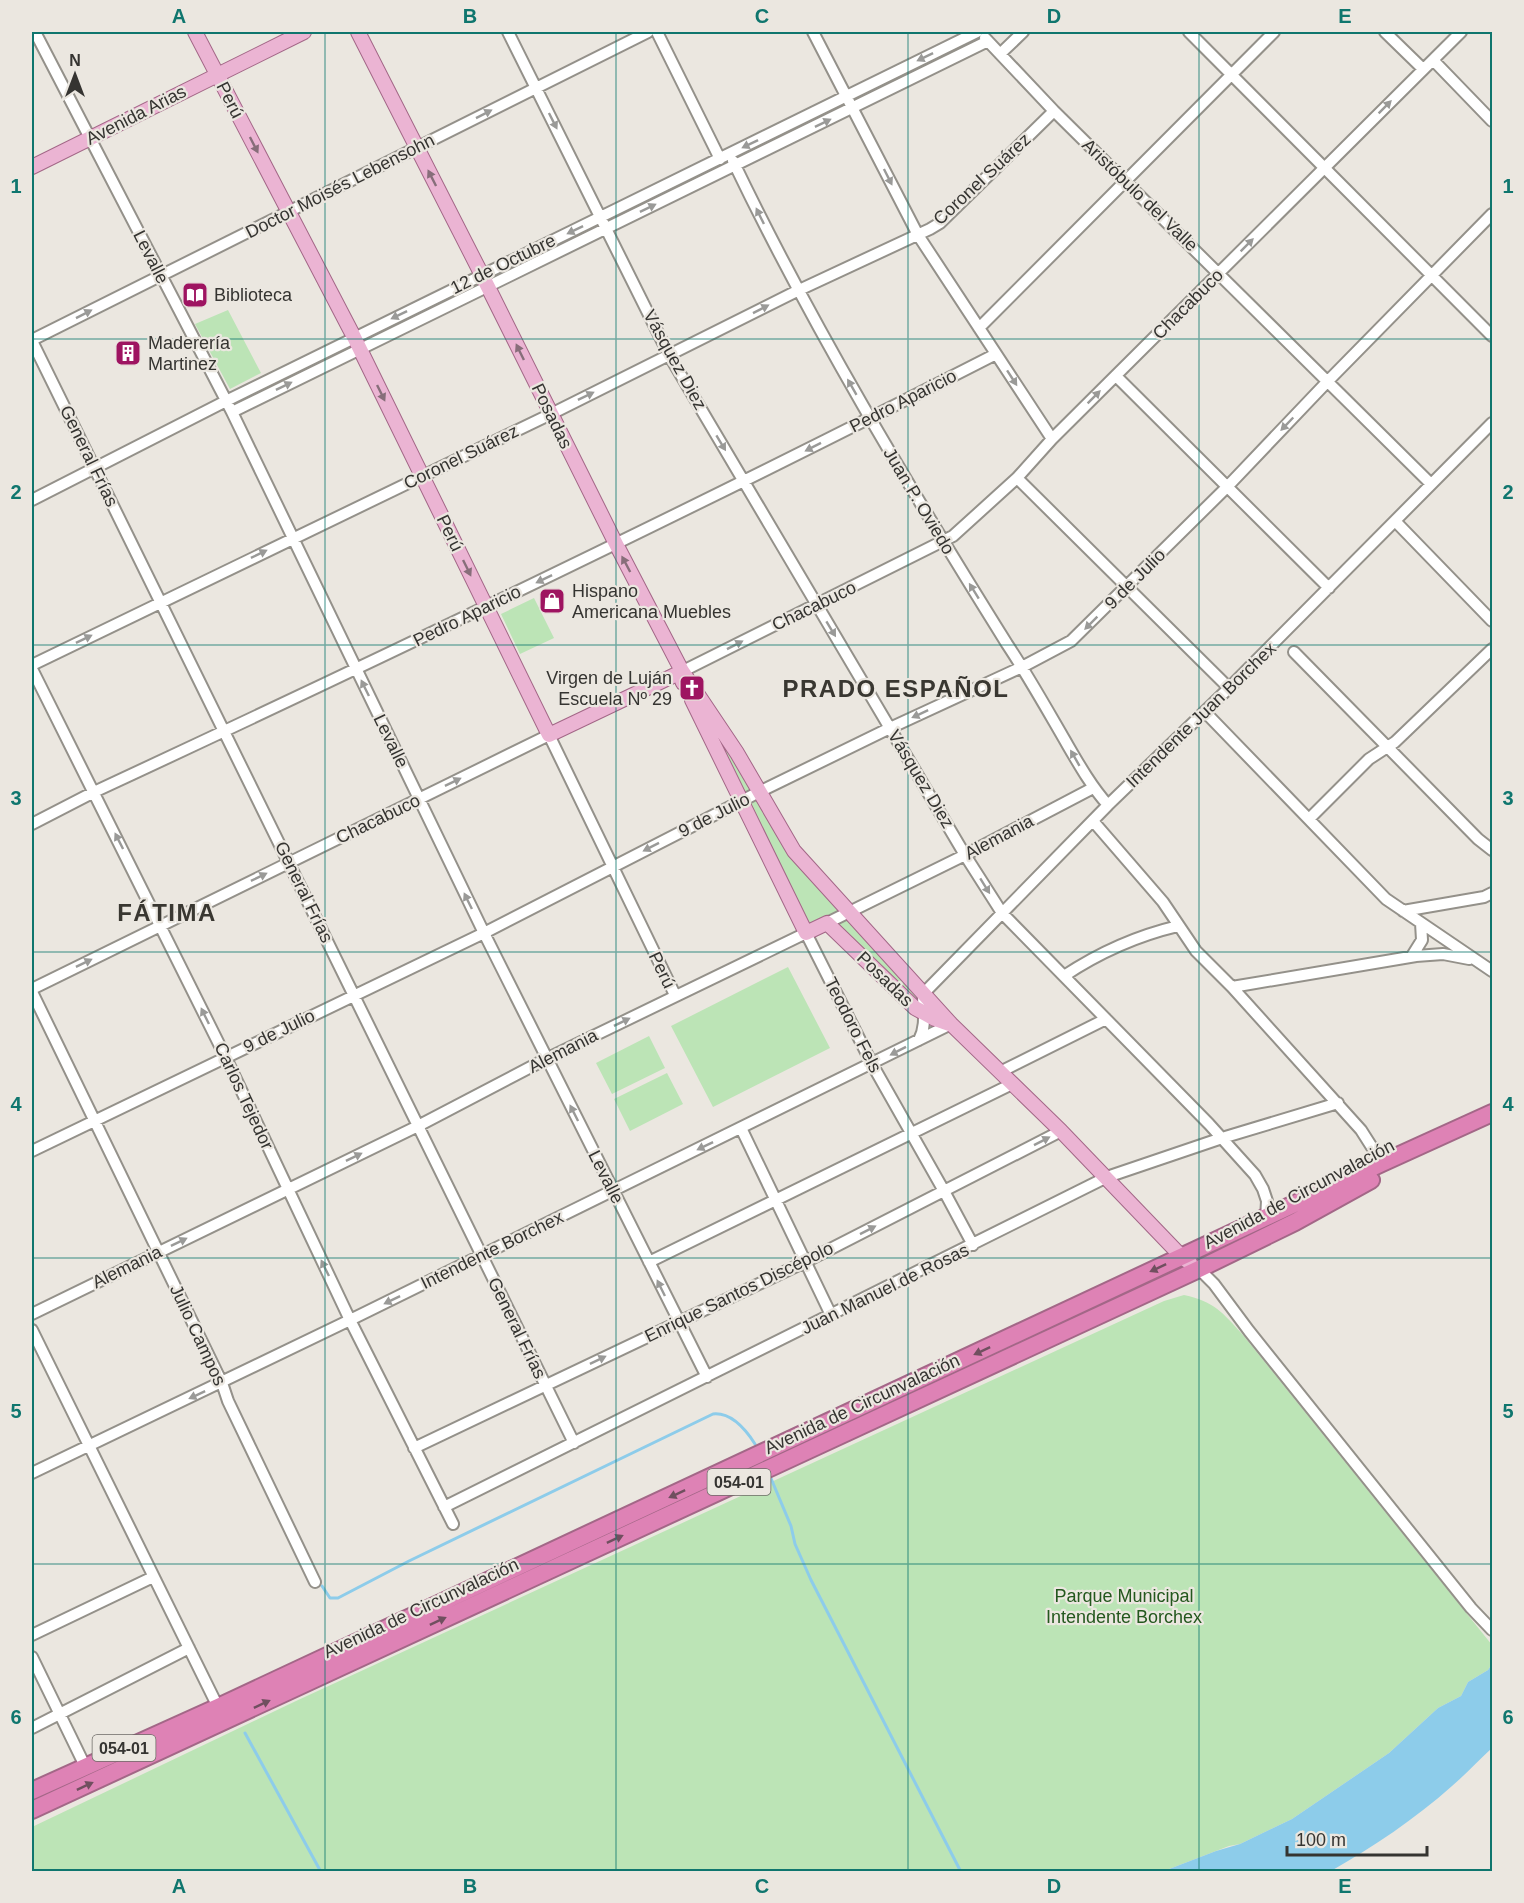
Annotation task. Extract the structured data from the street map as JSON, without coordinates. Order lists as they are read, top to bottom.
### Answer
{
  "streets": {
    "highway": ["Avenida de Circunvalación", "054-01"],
    "main road": [
      "Perú",
      "Avenida Arias",
      "Chacabuco",
      "Posadas",
      "Alemania",
      "Teodoro Fels"
    ],
    "street": [
      "Coronel Suárez",
      "Doctor Moisés Lebensohn",
      "Aristóbulo del Valle",
      "Levalle",
      "12 de Octubre",
      "Vásquez Diez",
      "Pedro Aparicio",
      "General Frías",
      "Juan P. Oviedo",
      "9 de Julio",
      "Intendente Juan Borchex",
      "Carlos Tejedor",
      "Intendente Borchex",
      "Juan Manuel de Rosas",
      "Enrique Santos Discépolo",
      "Julio Campos"
    ]
  },
  "crossings": [
    ["Perú", "Avenida Arias"],
    ["Perú", "Coronel Suárez"],
    ["Perú", "Doctor Moisés Lebensohn"],
    ["Perú", "12 de Octubre"],
    ["Perú", "Chacabuco"],
    ["Perú", "Pedro Aparicio"],
    ["Perú", "9 de Julio"],
    ["Perú", "Alemania"],
    ["Avenida Arias", "Levalle"],
    ["Coronel Suárez", "Aristóbulo del Valle"],
    ["Coronel Suárez", "Levalle"],
    ["Coronel Suárez", "Vásquez Diez"],
    ["Coronel Suárez", "Posadas"],
    ["Coronel Suárez", "General Frías"],
    ["Coronel Suárez", "Juan P. Oviedo"],
    ["Coronel Suárez", "Carlos Tejedor"],
    ["Doctor Moisés Lebensohn", "Levalle"],
    ["Doctor Moisés Lebensohn", "Vásquez Diez"],
    ["Doctor Moisés Lebensohn", "Posadas"],
    ["Doctor Moisés Lebensohn", "General Frías"],
    ["Aristóbulo del Valle", "12 de Octubre"],
    ["Aristóbulo del Valle", "Chacabuco"],
    ["Aristóbulo del Valle", "9 de Julio"],
    ["Aristóbulo del Valle", "Intendente Juan Borchex"],
    ["Levalle", "12 de Octubre"],
    ["Levalle", "Chacabuco"],
    ["Levalle", "Pedro Aparicio"],
    ["Levalle", "9 de Julio"],
    ["Levalle", "Alemania"],
    ["Levalle", "Intendente Borchex"],
    ["Levalle", "Juan Manuel de Rosas"],
    ["Levalle", "Enrique Santos Discépolo"],
    ["12 de Octubre", "Vásquez Diez"],
    ["12 de Octubre", "Posadas"],
    ["12 de Octubre", "General Frías"],
    ["12 de Octubre", "Juan P. Oviedo"],
    ["Chacabuco", "Vásquez Diez"],
    ["Chacabuco", "Posadas"],
    ["Chacabuco", "General Frías"],
    ["Chacabuco", "Juan P. Oviedo"],
    ["Chacabuco", "Carlos Tejedor"],
    ["Chacabuco", "Julio Campos"],
    ["Vásquez Diez", "Pedro Aparicio"],
    ["Vásquez Diez", "9 de Julio"],
    ["Vásquez Diez", "Intendente Juan Borchex"],
    ["Vásquez Diez", "Alemania"],
    ["Vásquez Diez", "Avenida de Circunvalación"],
    ["Vásquez Diez", "Juan Manuel de Rosas"],
    ["Pedro Aparicio", "Posadas"],
    ["Pedro Aparicio", "General Frías"],
    ["Pedro Aparicio", "Juan P. Oviedo"],
    ["Pedro Aparicio", "Carlos Tejedor"],
    ["Posadas", "9 de Julio"],
    ["Posadas", "Intendente Juan Borchex"],
    ["Posadas", "Alemania"],
    ["Posadas", "Teodoro Fels"],
    ["Posadas", "Avenida de Circunvalación"],
    ["Posadas", "Intendente Borchex"],
    ["Posadas", "Juan Manuel de Rosas"],
    ["Posadas", "Enrique Santos Discépolo"],
    ["General Frías", "9 de Julio"],
    ["General Frías", "Alemania"],
    ["General Frías", "Intendente Borchex"],
    ["General Frías", "Juan Manuel de Rosas"],
    ["General Frías", "Enrique Santos Discépolo"],
    ["Juan P. Oviedo", "9 de Julio"],
    ["Juan P. Oviedo", "Intendente Juan Borchex"],
    ["Juan P. Oviedo", "Alemania"],
    ["9 de Julio", "Teodoro Fels"],
    ["9 de Julio", "Carlos Tejedor"],
    ["9 de Julio", "Julio Campos"],
    ["Alemania", "Teodoro Fels"],
    ["Alemania", "Carlos Tejedor"],
    ["Alemania", "Julio Campos"],
    ["Teodoro Fels", "Intendente Borchex"],
    ["Teodoro Fels", "Juan Manuel de Rosas"],
    ["Teodoro Fels", "Enrique Santos Discépolo"],
    ["Carlos Tejedor", "Intendente Borchex"],
    ["Carlos Tejedor", "Juan Manuel de Rosas"],
    ["Carlos Tejedor", "Enrique Santos Discépolo"],
    ["Intendente Borchex", "Julio Campos"]
  ],
  "one_way": [
    "Perú",
    "Coronel Suárez",
    "Doctor Moisés Lebensohn",
    "Chacabuco",
    "Vásquez Diez",
    "Juan P. Oviedo",
    "Alemania",
    "Carlos Tejedor"
  ],
  "districts": ["PRADO ESPAÑOL", "FÁTIMA"],
  "parks": ["Parque Municipal Intendente Borchex"],
  "places": {
    "library": ["Biblioteca"],
    "building": ["Maderería Martinez"],
    "shop": ["Hispano Americana Muebles"],
    "church": ["Virgen de Luján Escuela Nº 29"]
  },
  "scale_bar": "100 m",
  "north": "top",
  "grid": {
    "columns": [
      "A",
      "B",
      "C",
      "D",
      "E"
    ],
    "rows": [
      "1",
      "2",
      "3",
      "4",
      "5",
      "6"
    ]
  }
}
